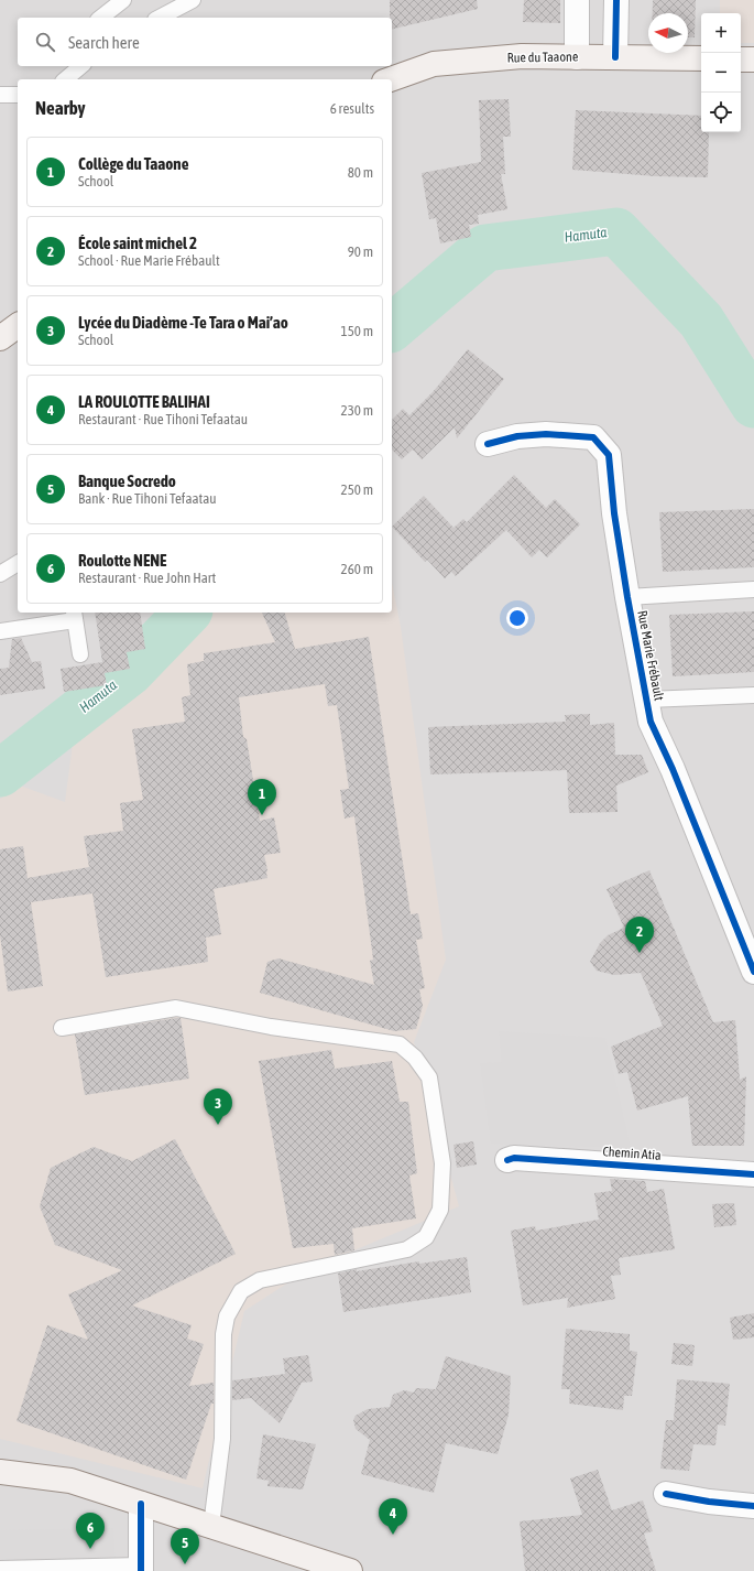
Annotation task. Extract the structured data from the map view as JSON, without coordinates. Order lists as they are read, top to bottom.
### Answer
{
  "streets": {
    "main road": ["Rue du Taaone"],
    "street": ["Rue Marie Frébault", "Chemin Atia"]
  },
  "water": ["Hamuta"],
  "north": "left",
  "page": {
    "map_buttons": ["+", "−"],
    "search": "Search here",
    "heading": ["Nearby", "6 results"],
    "list": [
      {
        "mark": "1",
        "name": "Collège du Taaone",
        "note": "School",
        "value": "80 m"
      },
      {
        "mark": "2",
        "name": "École saint michel 2",
        "note": "School · Rue Marie Frébault",
        "value": "90 m"
      },
      {
        "mark": "3",
        "name": "Lycée du Diadème -Te Tara o Mai’ao",
        "note": "School",
        "value": "150 m"
      },
      {
        "mark": "4",
        "name": "LA ROULOTTE BALIHAI",
        "note": "Restaurant · Rue Tihoni Tefaatau",
        "value": "230 m"
      },
      {
        "mark": "5",
        "name": "Banque Socredo",
        "note": "Bank · Rue Tihoni Tefaatau",
        "value": "250 m"
      },
      {
        "mark": "6",
        "name": "Roulotte NENE",
        "note": "Restaurant · Rue John Hart",
        "value": "260 m"
      }
    ],
    "pins": [
      "1",
      "2",
      "3",
      "4",
      "6",
      "5"
    ]
  }
}
